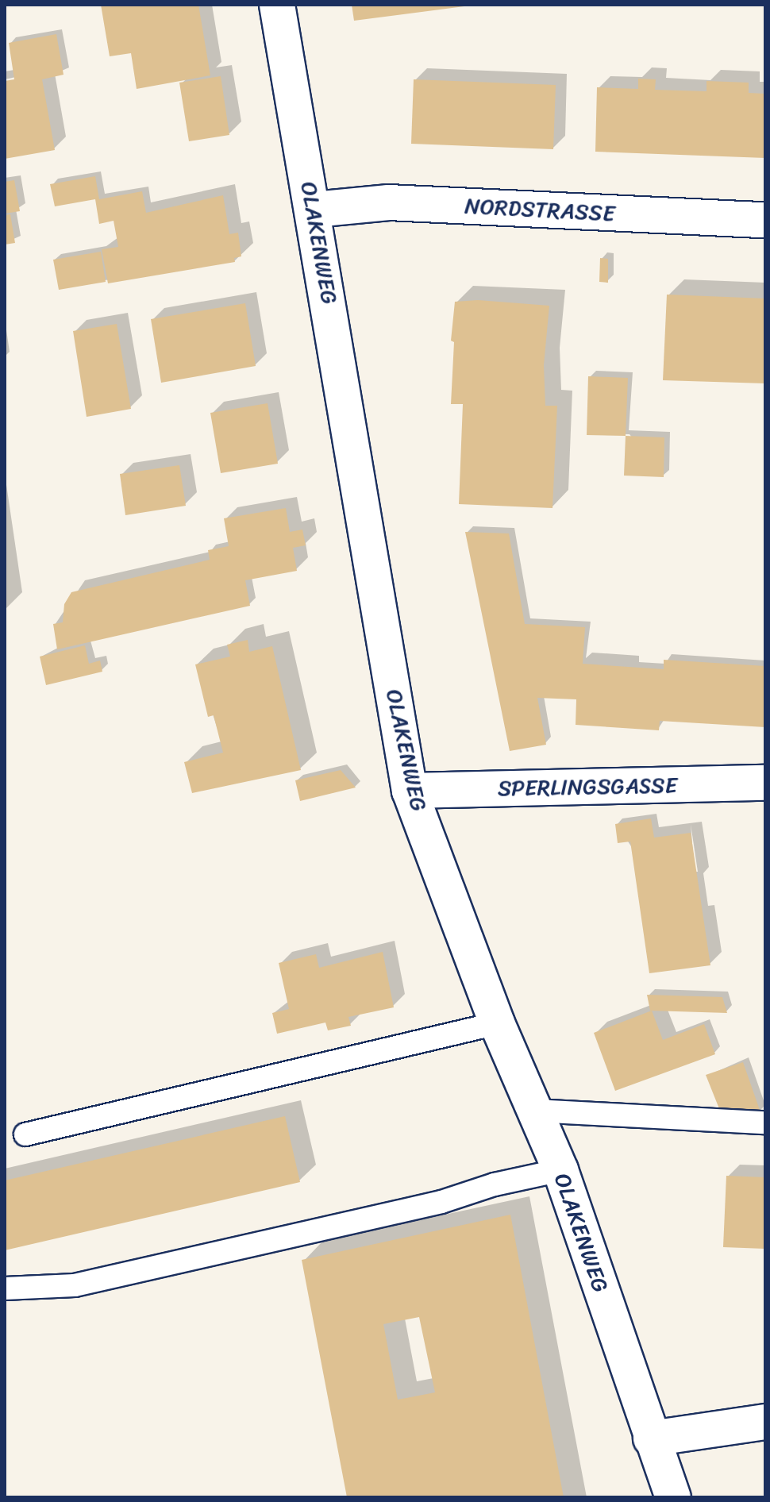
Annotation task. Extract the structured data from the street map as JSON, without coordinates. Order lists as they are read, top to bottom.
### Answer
{
  "streets": {
    "street": ["NORDSTRASSE", "OLAKENWEG", "SPERLINGSGASSE"]
  },
  "crossings": [
    ["NORDSTRASSE", "OLAKENWEG"],
    ["OLAKENWEG", "SPERLINGSGASSE"]
  ]
}
